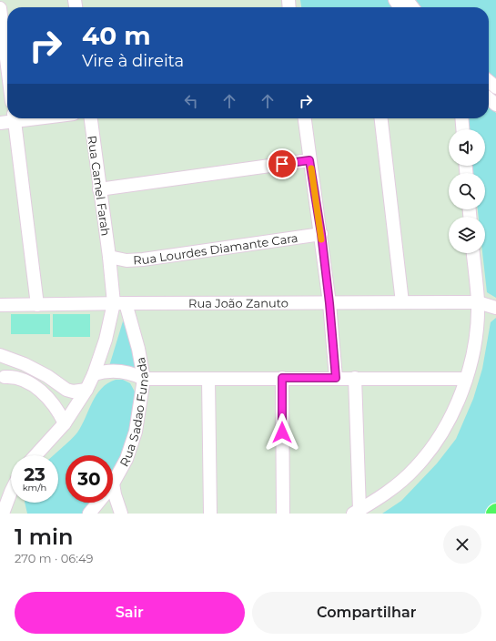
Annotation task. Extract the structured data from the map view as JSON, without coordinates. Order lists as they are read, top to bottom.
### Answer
{
  "streets": {
    "street": [
      "Rua Camel Farah",
      "Rua Lourdes Diamante Cara",
      "Rua João Zanuto",
      "Rua Sadao Funada"
    ]
  },
  "crossings": [
    ["Rua Camel Farah", "Rua Lourdes Diamante Cara"],
    ["Rua Camel Farah", "Rua João Zanuto"],
    ["Rua Camel Farah", "Rua Sadao Funada"],
    ["Rua João Zanuto", "Rua Sadao Funada"]
  ],
  "page": {
    "turn": ["40 m", "Vire à direita"],
    "speed": "23 km/h",
    "limit": "30",
    "heading": ["1 min", "270 m · 06:49"],
    "buttons": ["Sair", "Compartilhar"]
  }
}
